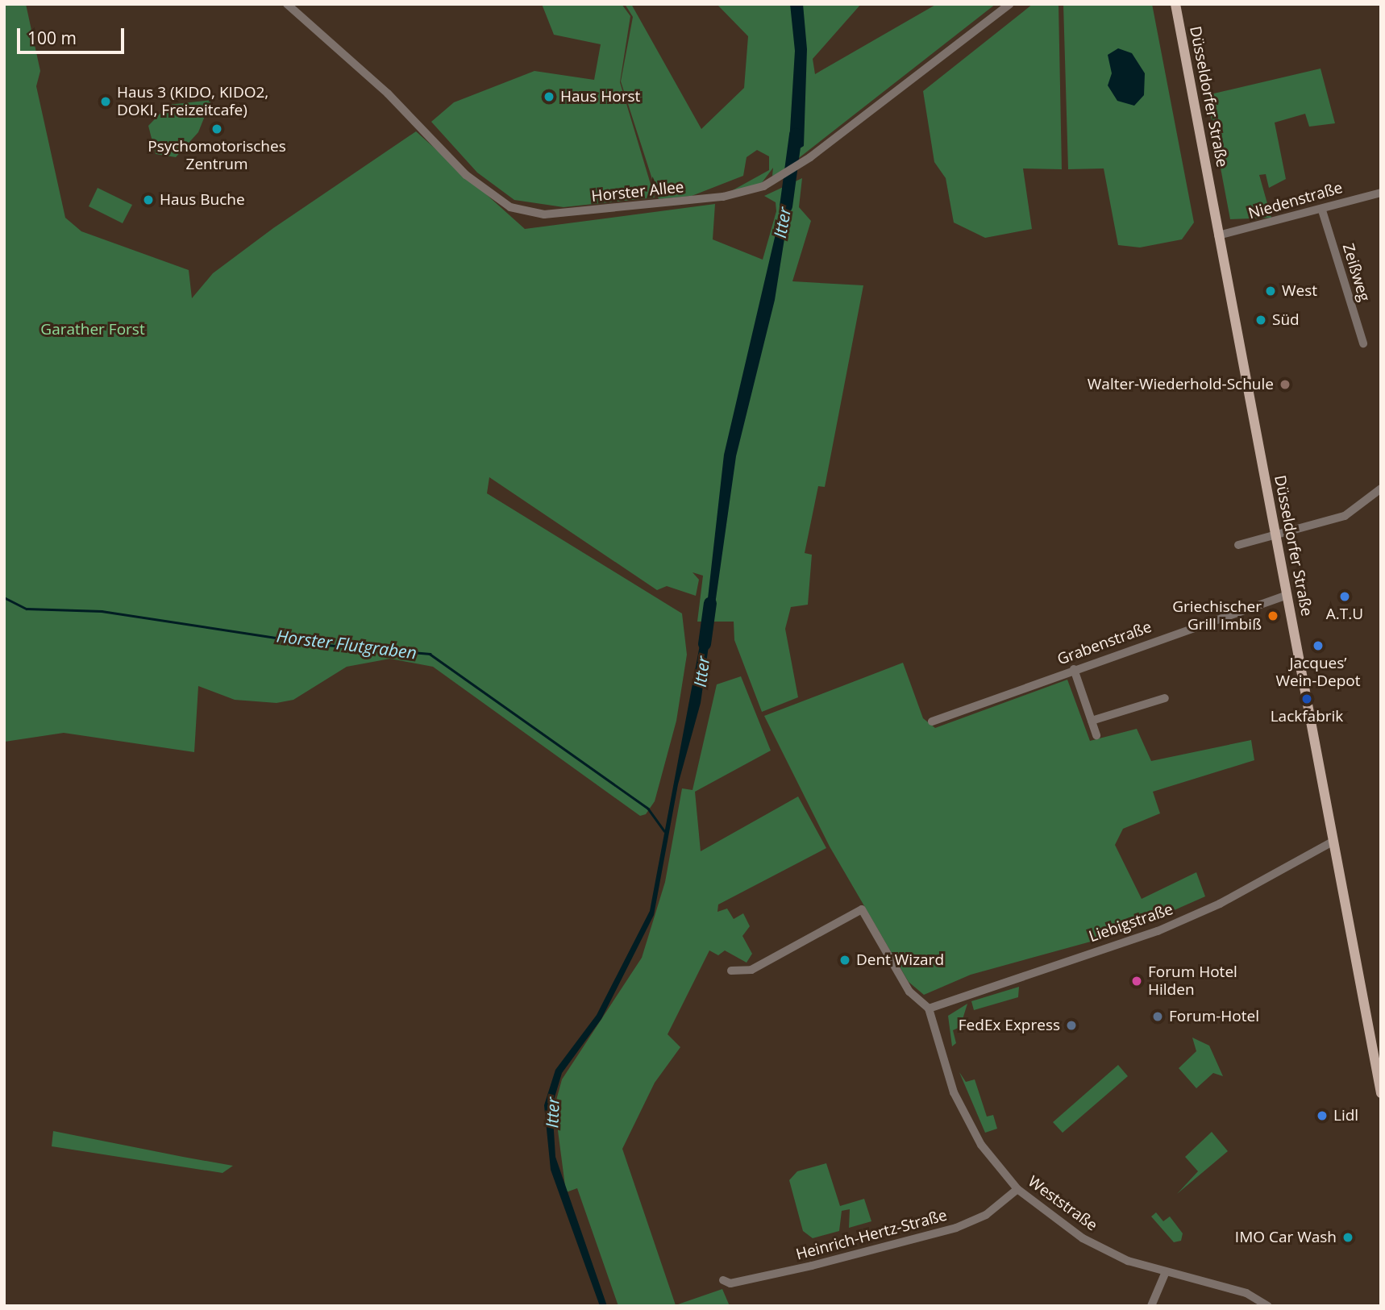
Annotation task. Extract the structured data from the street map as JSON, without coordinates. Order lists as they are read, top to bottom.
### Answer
{
  "streets": {
    "main road": ["Düsseldorfer Straße"],
    "street": [
      "Horster Allee",
      "Niedenstraße",
      "Zeißweg",
      "Grabenstraße",
      "Liebigstraße",
      "Weststraße",
      "Heinrich-Hertz-Straße"
    ]
  },
  "crossings": [
    ["Düsseldorfer Straße", "Niedenstraße"],
    ["Düsseldorfer Straße", "Grabenstraße"],
    ["Düsseldorfer Straße", "Liebigstraße"],
    ["Niedenstraße", "Zeißweg"],
    ["Liebigstraße", "Weststraße"],
    ["Weststraße", "Heinrich-Hertz-Straße"]
  ],
  "water": ["Itter", "Horster Flutgraben"],
  "parks": ["Garather Forst"],
  "places": [
    "Haus Horst",
    "Haus 3 (KIDO, KIDO2, DOKI, Freizeitcafe)",
    "Psychomotorisches Zentrum",
    "Haus Buche",
    "West",
    "Süd",
    "Walter-Wiederhold-Schule",
    "A.T.U",
    "Griechischer Grill Imbiß",
    "Jacques’ Wein-Depot",
    "Lackfabrik",
    "Dent Wizard",
    "Forum Hotel Hilden",
    "Forum-Hotel",
    "FedEx Express",
    "Lidl",
    "IMO Car Wash"
  ],
  "scale_bar": "100 m"
}
